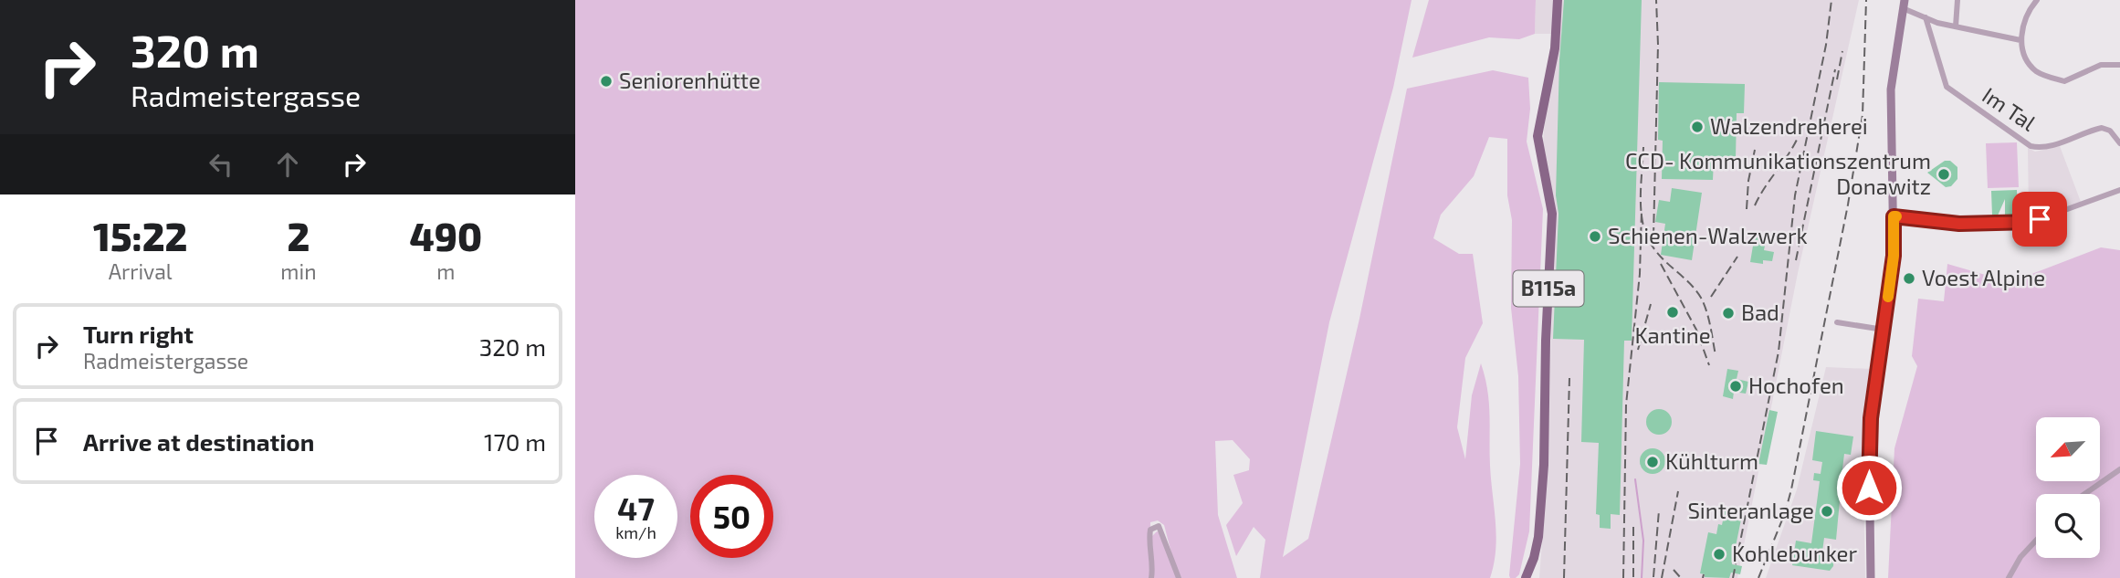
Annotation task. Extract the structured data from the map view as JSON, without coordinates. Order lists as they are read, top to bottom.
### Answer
{
  "streets": {
    "main road": ["B115a"],
    "street": ["Im Tal"]
  },
  "places": [
    "Seniorenhütte",
    "Walzendreherei",
    "CCD- Kommunikationszentrum Donawitz",
    "Schienen-Walzwerk",
    "Voest Alpine",
    "Kantine",
    "Bad",
    "Hochofen",
    "Kühlturm",
    "Sinteranlage",
    "Kohlebunker"
  ],
  "north": "bottom left",
  "page": {
    "turn": ["320 m", "Radmeistergasse"],
    "eta": [
      "15:22",
      "Arrival",
      "2",
      "min",
      "490",
      "m"
    ],
    "list": [
      {
        "name": "Turn right",
        "note": "Radmeistergasse",
        "value": "320 m"
      },
      {
        "name": "Arrive at destination",
        "value": "170 m"
      }
    ],
    "speed": "47 km/h",
    "limit": "50"
  }
}
